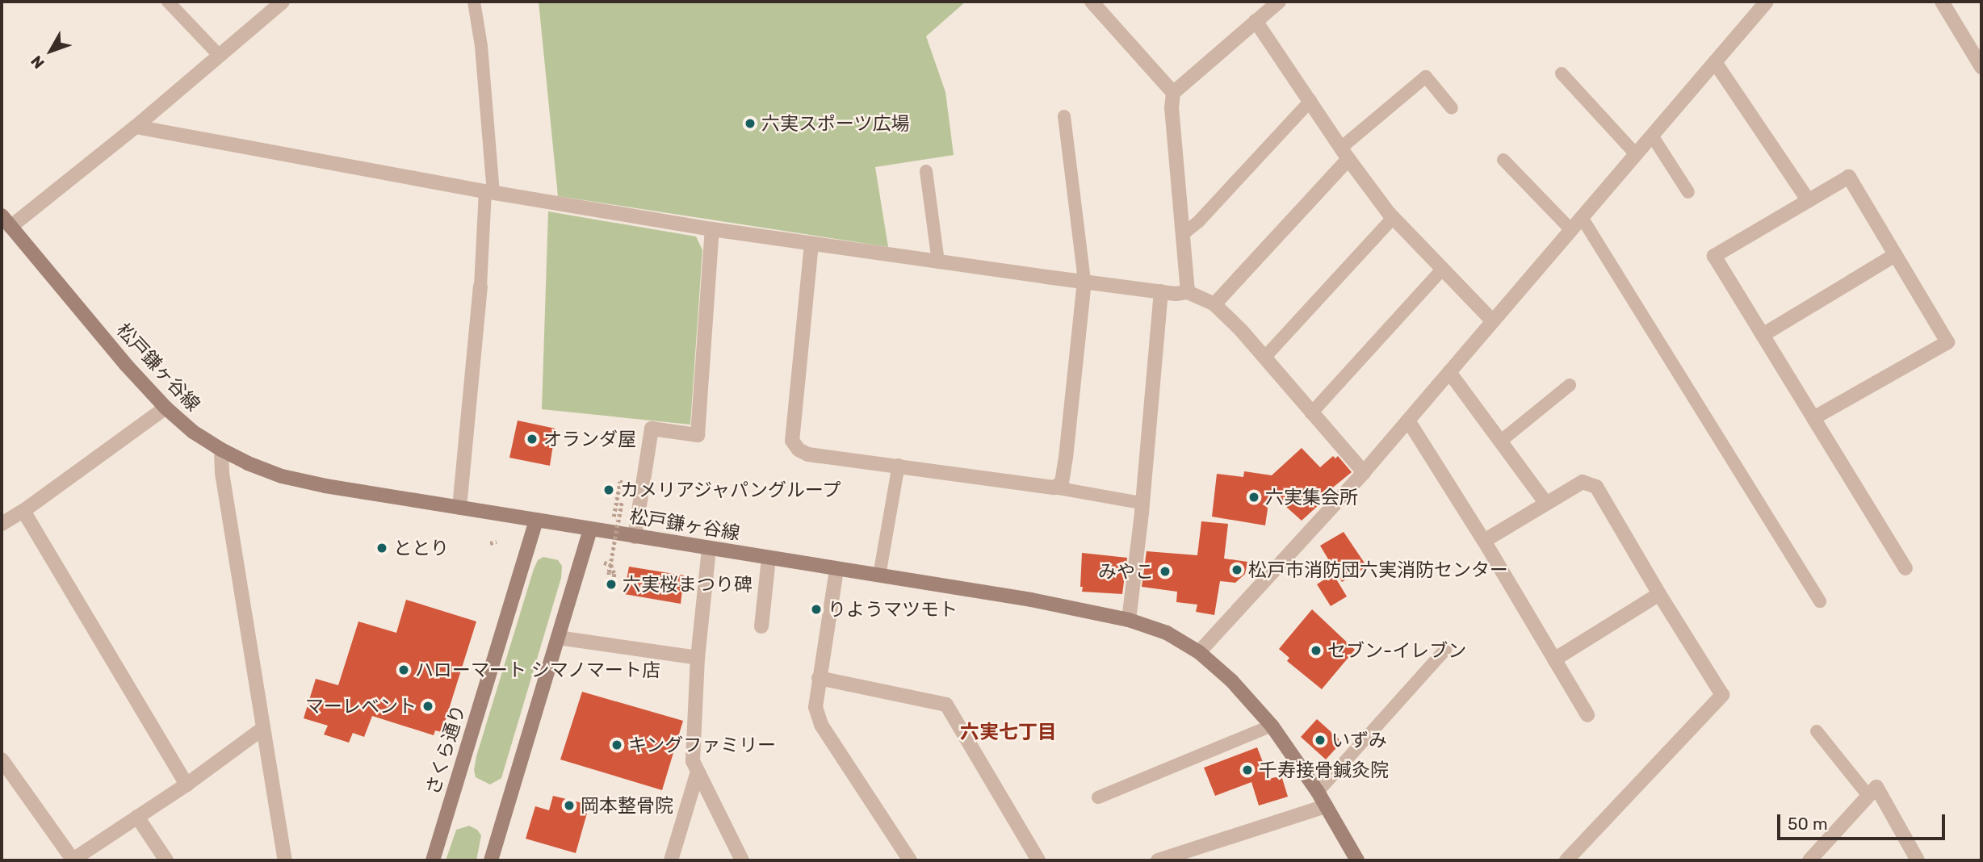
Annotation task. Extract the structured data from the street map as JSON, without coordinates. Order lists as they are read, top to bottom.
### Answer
{
  "streets": {
    "main road": ["松戸鎌ヶ谷線", "さくら通り"]
  },
  "crossings": [
    ["松戸鎌ヶ谷線", "さくら通り"]
  ],
  "districts": ["六実七丁目"],
  "places": [
    "六実スポーツ広場",
    "オランダ屋",
    "カメリアジャパングループ",
    "六実集会所",
    "ととり",
    "松戸市消防団六実消防センター",
    "みやこ",
    "六実桜まつり碑",
    "りようマツモト",
    "セブン-イレブン",
    "ハローマート シマノマート店",
    "マーレベント",
    "いずみ",
    "キングファミリー",
    "千寿接骨鍼灸院",
    "岡本整骨院"
  ],
  "scale_bar": "50 m",
  "north": "bottom left"
}
